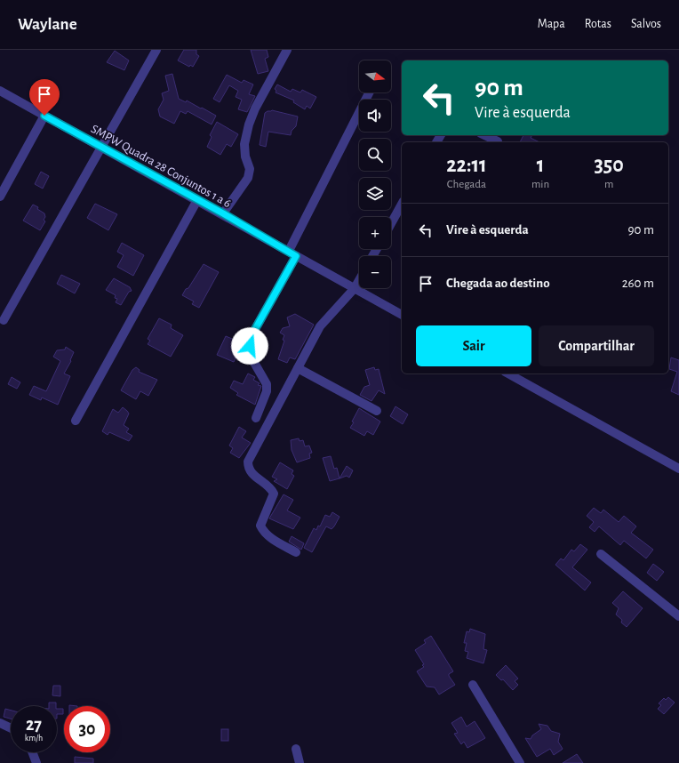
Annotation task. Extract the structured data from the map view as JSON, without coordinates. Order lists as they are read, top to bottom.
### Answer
{
  "streets": {
    "street": ["SMPW Quadra 28 Conjuntos 1 a 6"]
  },
  "north": "right",
  "page": {
    "header": "Waylane",
    "nav": ["Mapa", "Rotas", "Salvos"],
    "map_buttons": ["+", "−"],
    "turn": ["90 m", "Vire à esquerda"],
    "eta": [
      "22:11",
      "Chegada",
      "1",
      "min",
      "350",
      "m"
    ],
    "list": [
      {
        "name": "Vire à esquerda",
        "value": "90 m"
      },
      {
        "name": "Chegada ao destino",
        "value": "260 m"
      }
    ],
    "buttons": ["Sair", "Compartilhar"],
    "speed": "27 km/h",
    "limit": "30"
  }
}
